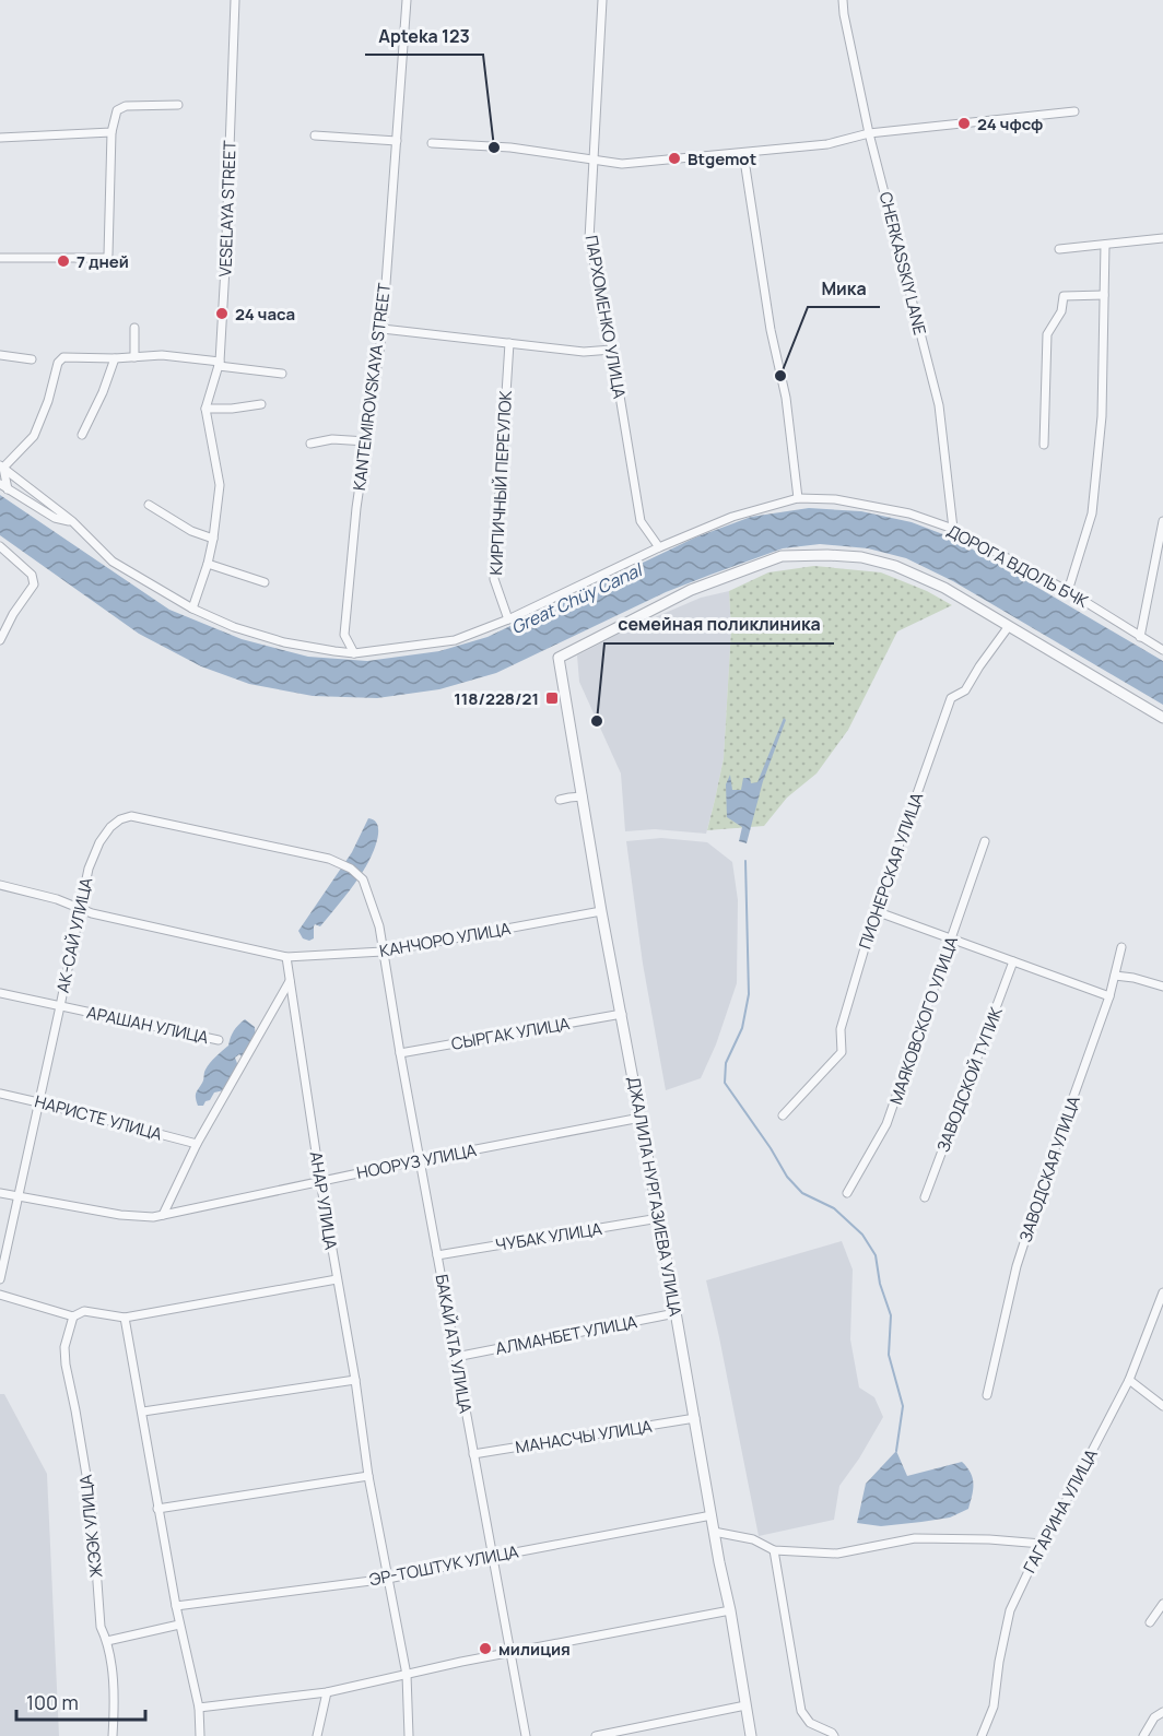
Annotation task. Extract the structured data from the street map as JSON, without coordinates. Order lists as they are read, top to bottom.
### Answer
{
  "streets": {
    "street": [
      "VESELAYA STREET",
      "CHERKASSKIY LANE",
      "ПАРХОМЕНКО УЛИЦА",
      "KANTEMIROVSKAYA STREET",
      "КИРПИЧНЫЙ ПЕРЕУЛОК",
      "ДОРОГА ВДОЛЬ БЧК",
      "ПИОНЕРСКАЯ УЛИЦА",
      "АК-САЙ УЛИЦА",
      "КАНЧОРО УЛИЦА",
      "МАЯКОВСКОГО УЛИЦА",
      "АРАШАН УЛИЦА",
      "СЫРГАК УЛИЦА",
      "ЗАВОДСКОЙ ТУПИК",
      "НАРИСТЕ УЛИЦА",
      "НООРУЗ УЛИЦА",
      "ЗАВОДСКАЯ УЛИЦА",
      "ДЖАЛИЛА НУРГАЗИЕВА УЛИЦА",
      "АНАР УЛИЦА",
      "ЧУБАК УЛИЦА",
      "АЛМАНБЕТ УЛИЦА",
      "БАКАЙ АТА УЛИЦА",
      "МАНАСЧЫ УЛИЦА",
      "ГАГАРИНА УЛИЦА",
      "ЖЭЭК УЛИЦА",
      "ЭР-ТОШТУК УЛИЦА"
    ]
  },
  "crossings": [
    ["VESELAYA STREET", "ДОРОГА ВДОЛЬ БЧК"],
    ["CHERKASSKIY LANE", "ДОРОГА ВДОЛЬ БЧК"],
    ["ПАРХОМЕНКО УЛИЦА", "ДОРОГА ВДОЛЬ БЧК"],
    ["KANTEMIROVSKAYA STREET", "ДОРОГА ВДОЛЬ БЧК"],
    ["КИРПИЧНЫЙ ПЕРЕУЛОК", "ДОРОГА ВДОЛЬ БЧК"],
    ["ПИОНЕРСКАЯ УЛИЦА", "ДЖАЛИЛА НУРГАЗИЕВА УЛИЦА"],
    ["АК-САЙ УЛИЦА", "КАНЧОРО УЛИЦА"],
    ["АК-САЙ УЛИЦА", "АРАШАН УЛИЦА"],
    ["АК-САЙ УЛИЦА", "НАРИСТЕ УЛИЦА"],
    ["АК-САЙ УЛИЦА", "НООРУЗ УЛИЦА"],
    ["АК-САЙ УЛИЦА", "БАКАЙ АТА УЛИЦА"],
    ["КАНЧОРО УЛИЦА", "ДЖАЛИЛА НУРГАЗИЕВА УЛИЦА"],
    ["КАНЧОРО УЛИЦА", "АНАР УЛИЦА"],
    ["КАНЧОРО УЛИЦА", "БАКАЙ АТА УЛИЦА"],
    ["СЫРГАК УЛИЦА", "ДЖАЛИЛА НУРГАЗИЕВА УЛИЦА"],
    ["СЫРГАК УЛИЦА", "БАКАЙ АТА УЛИЦА"],
    ["НООРУЗ УЛИЦА", "ДЖАЛИЛА НУРГАЗИЕВА УЛИЦА"],
    ["НООРУЗ УЛИЦА", "АНАР УЛИЦА"],
    ["НООРУЗ УЛИЦА", "БАКАЙ АТА УЛИЦА"],
    ["ДЖАЛИЛА НУРГАЗИЕВА УЛИЦА", "ЧУБАК УЛИЦА"],
    ["ДЖАЛИЛА НУРГАЗИЕВА УЛИЦА", "АЛМАНБЕТ УЛИЦА"],
    ["ДЖАЛИЛА НУРГАЗИЕВА УЛИЦА", "МАНАСЧЫ УЛИЦА"],
    ["ДЖАЛИЛА НУРГАЗИЕВА УЛИЦА", "ЭР-ТОШТУК УЛИЦА"],
    ["АНАР УЛИЦА", "ЭР-ТОШТУК УЛИЦА"],
    ["ЧУБАК УЛИЦА", "БАКАЙ АТА УЛИЦА"],
    ["АЛМАНБЕТ УЛИЦА", "БАКАЙ АТА УЛИЦА"],
    ["БАКАЙ АТА УЛИЦА", "МАНАСЧЫ УЛИЦА"],
    ["БАКАЙ АТА УЛИЦА", "ЭР-ТОШТУК УЛИЦА"]
  ],
  "water": ["Great Chüy Canal"],
  "places": {
    "other": [
      "24 чфсф",
      "Apteka 123",
      "Btgemot",
      "7 дней",
      "24 часа",
      "Мика",
      "семейная поликлиника",
      "милиция"
    ],
    "transit": ["118/228/21"]
  },
  "scale_bar": "100 m"
}
